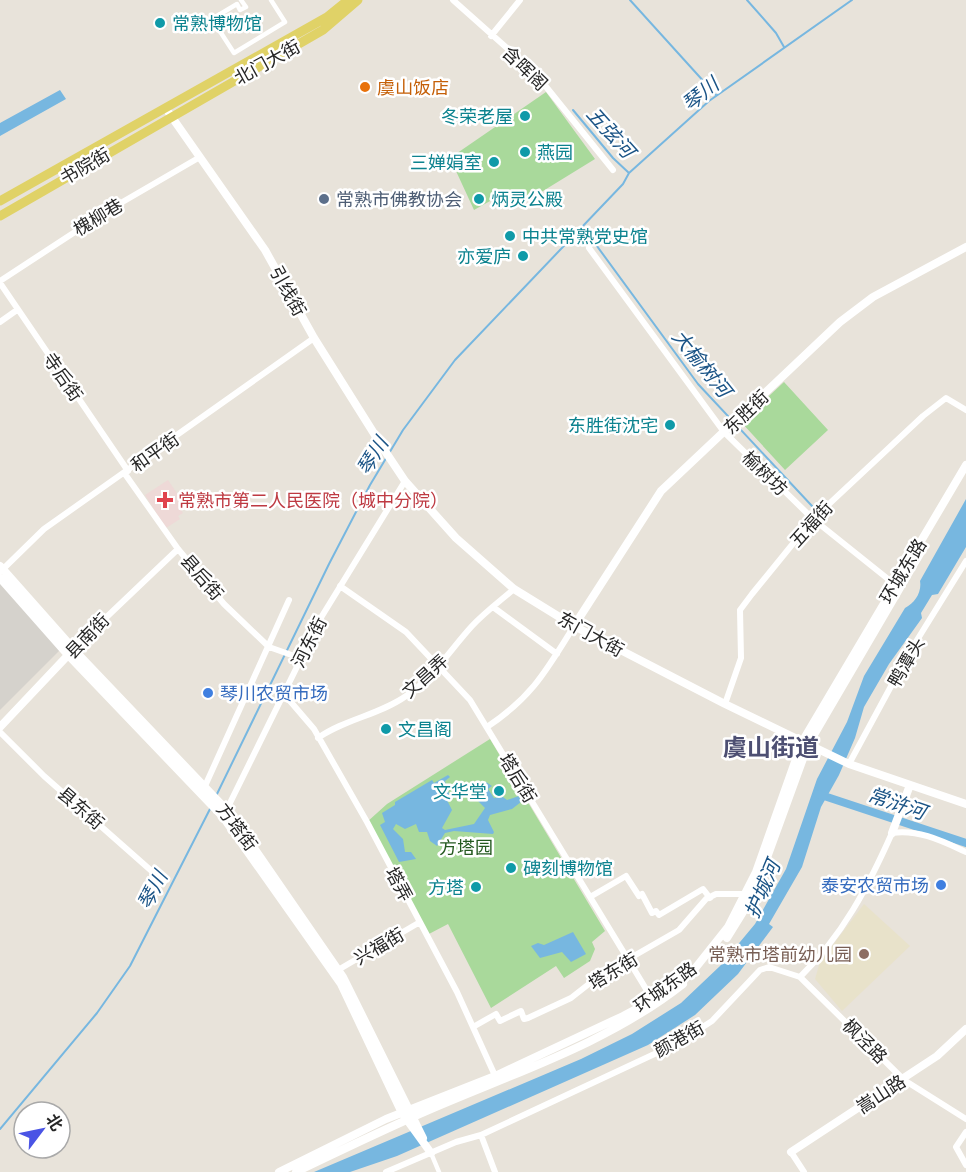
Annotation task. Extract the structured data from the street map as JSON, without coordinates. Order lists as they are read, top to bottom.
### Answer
{
  "streets": {
    "main road": ["北门大街", "书院街", "环城东路"],
    "street": [
      "含晖阁",
      "槐柳巷",
      "引线街",
      "寺后街",
      "东胜街",
      "和平街",
      "榆树坊",
      "五福街",
      "县后街",
      "东门大街",
      "县南街",
      "河东街",
      "鸭潭头",
      "文昌弄",
      "塔后街",
      "县东街",
      "方塔街",
      "塔弄",
      "兴福街",
      "塔东街",
      "颜港街",
      "枫泾路",
      "嵩山路"
    ]
  },
  "crossings": [
    ["北门大街", "书院街"],
    ["北门大街", "引线街"],
    ["书院街", "引线街"],
    ["槐柳巷", "引线街"],
    ["槐柳巷", "寺后街"],
    ["引线街", "和平街"],
    ["引线街", "东门大街"],
    ["引线街", "河东街"],
    ["寺后街", "和平街"],
    ["寺后街", "县后街"],
    ["东胜街", "榆树坊"],
    ["东胜街", "东门大街"],
    ["和平街", "县后街"],
    ["和平街", "方塔街"],
    ["榆树坊", "五福街"],
    ["榆树坊", "环城东路"],
    ["五福街", "东门大街"],
    ["环城东路", "东门大街"],
    ["环城东路", "塔后街"],
    ["环城东路", "方塔街"],
    ["环城东路", "塔弄"],
    ["县后街", "县南街"],
    ["县后街", "河东街"],
    ["东门大街", "河东街"],
    ["东门大街", "鸭潭头"],
    ["东门大街", "文昌弄"],
    ["县南街", "方塔街"],
    ["河东街", "塔后街"],
    ["河东街", "方塔街"],
    ["河东街", "塔弄"],
    ["文昌弄", "塔后街"],
    ["文昌弄", "塔弄"],
    ["塔后街", "塔东街"],
    ["方塔街", "兴福街"],
    ["方塔街", "颜港街"],
    ["塔弄", "兴福街"],
    ["塔弄", "塔东街"],
    ["颜港街", "枫泾路"],
    ["枫泾路", "嵩山路"]
  ],
  "districts": ["虞山街道"],
  "water": [
    "琴川",
    "五弦河",
    "大榆树河",
    "常浒河",
    "护城河"
  ],
  "parks": ["方塔园"],
  "places": {
    "other": [
      "常熟博物馆",
      "虞山饭店",
      "冬荣老屋",
      "燕园",
      "三婵娟室",
      "常熟市佛教协会",
      "炳灵公殿",
      "中共常熟党史馆",
      "亦爱庐",
      "东胜街沈宅",
      "琴川农贸市场",
      "文昌阁",
      "文华堂",
      "碑刻博物馆",
      "泰安农贸市场",
      "方塔",
      "常熟市塔前幼儿园"
    ],
    "health": ["常熟市第二人民医院（城中分院）"]
  },
  "north": "top right"
}
